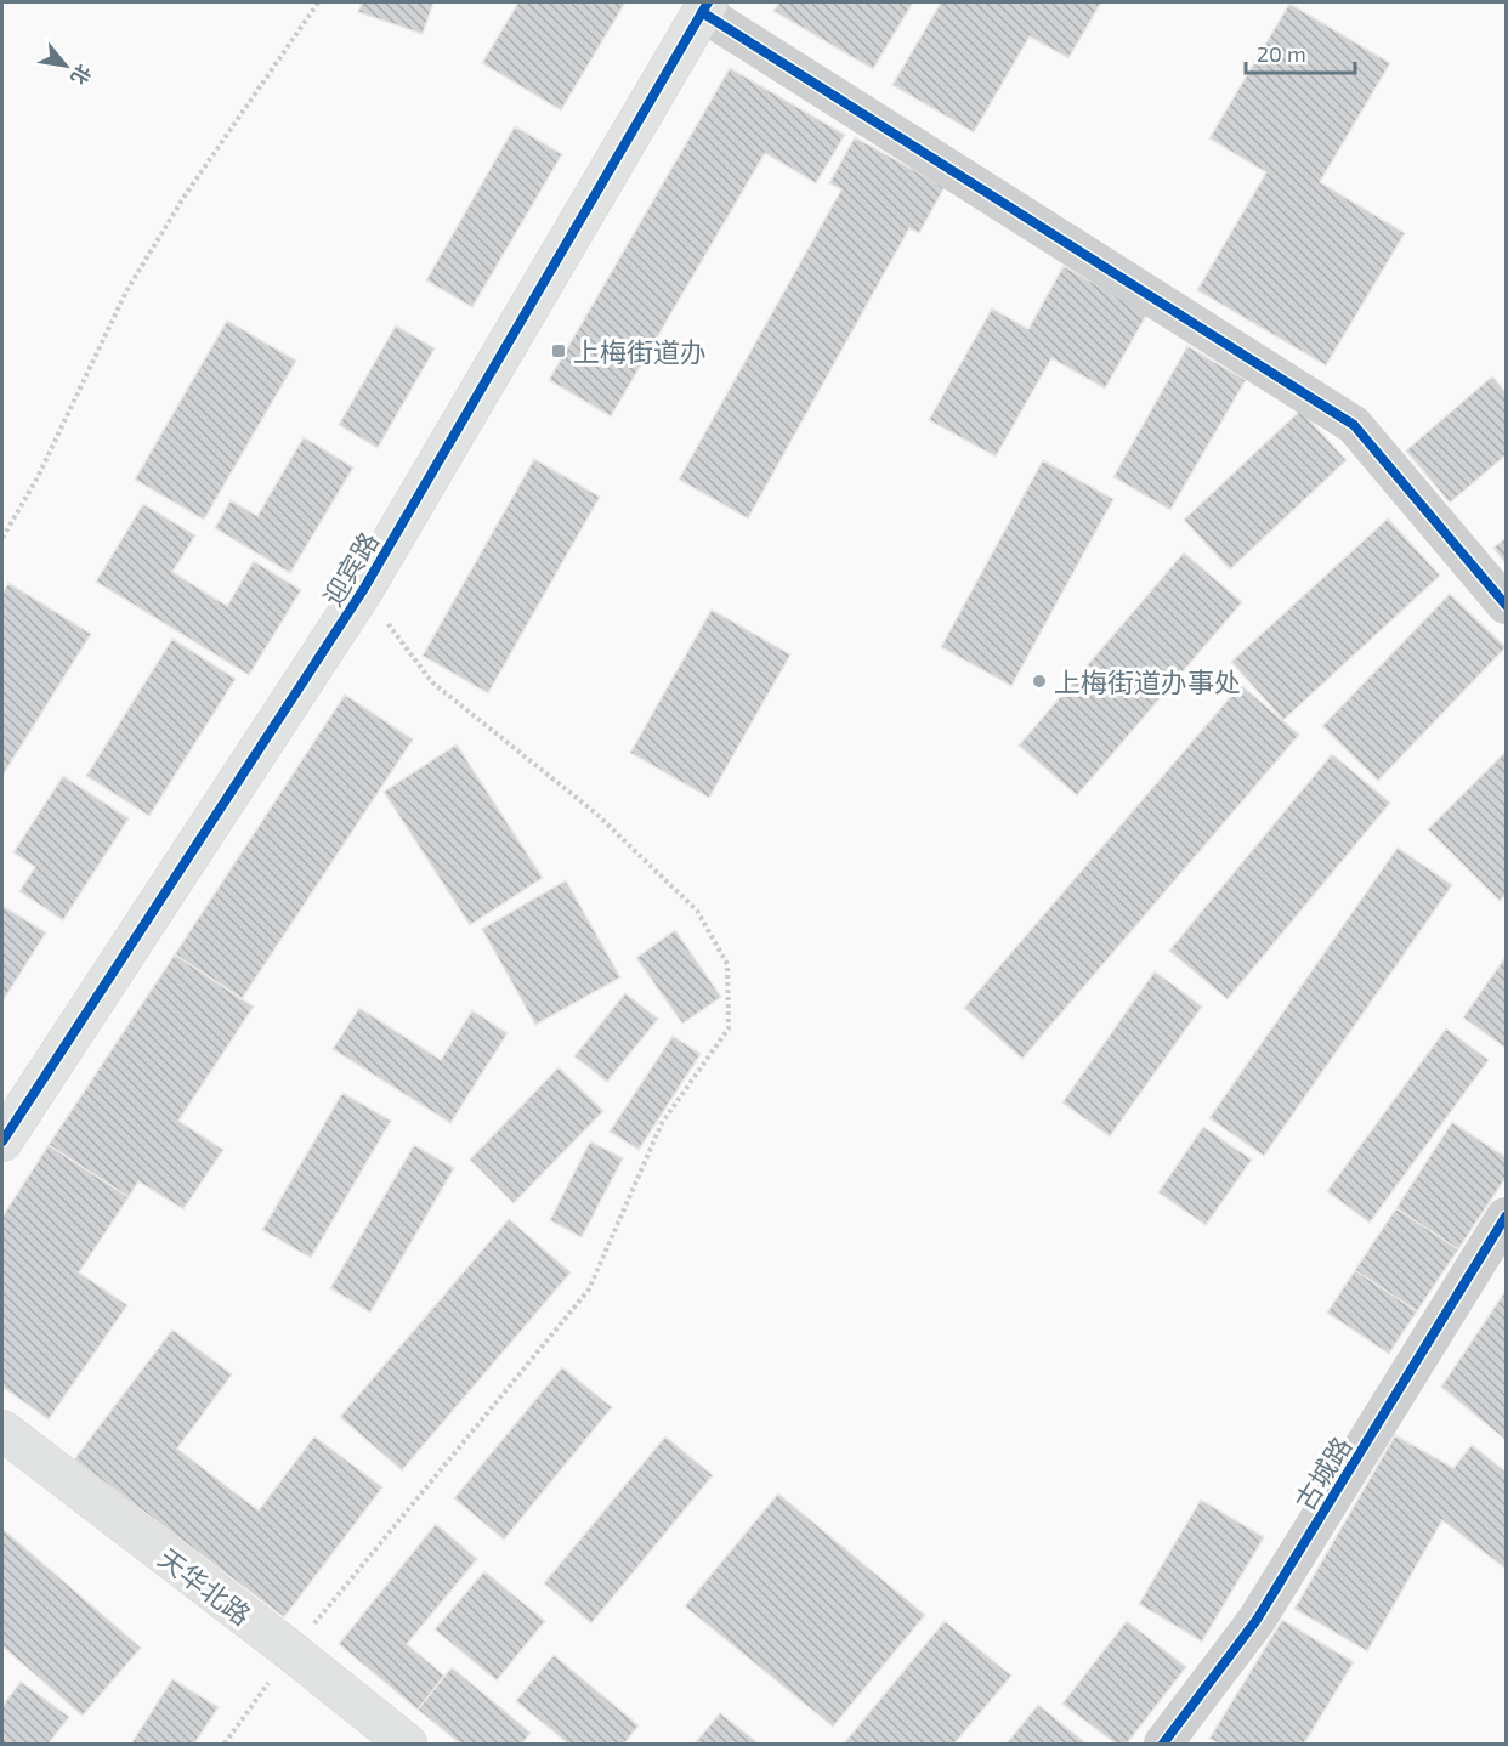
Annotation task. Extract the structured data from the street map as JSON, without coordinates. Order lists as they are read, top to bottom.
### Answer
{
  "streets": {
    "street": ["迎宾路", "古城路", "天华北路"]
  },
  "places": {
    "transit": ["上梅街道办"],
    "other": ["上梅街道办事处"]
  },
  "scale_bar": "20 m",
  "north": "bottom right"
}
